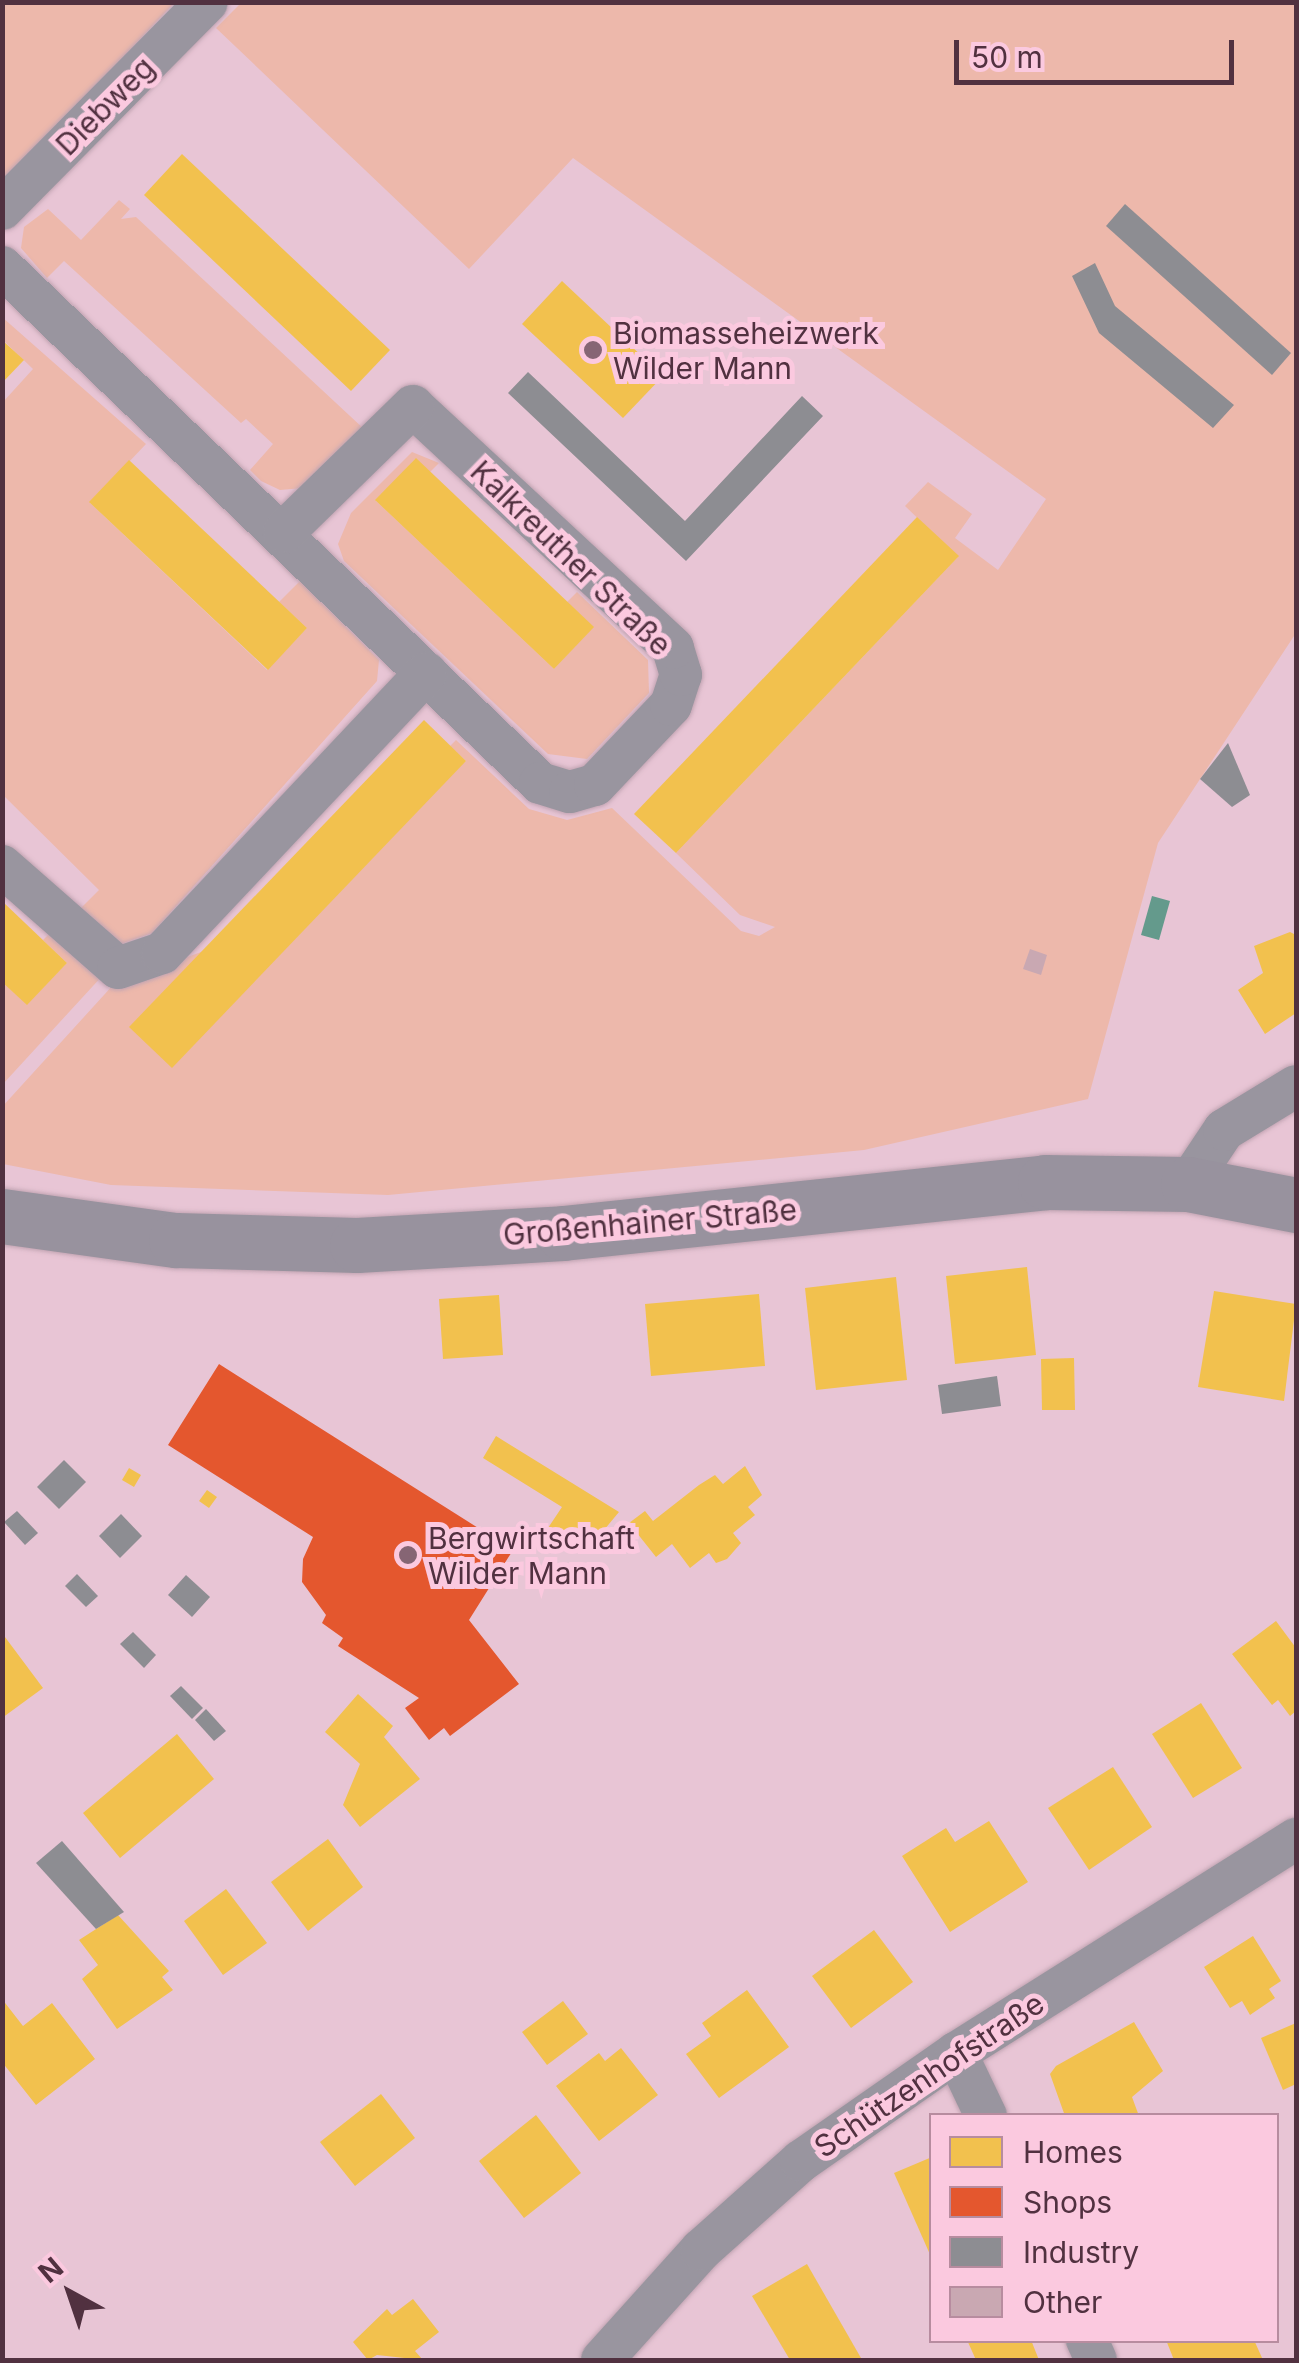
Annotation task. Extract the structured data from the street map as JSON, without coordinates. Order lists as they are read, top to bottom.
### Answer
{
  "streets": {
    "main road": ["Großenhainer Straße"],
    "street": ["Diebweg", "Kalkreuther Straße", "Schützenhofstraße"]
  },
  "places": ["Biomasseheizwerk Wilder Mann", "Bergwirtschaft Wilder Mann"],
  "legend": [
    "Homes",
    "Shops",
    "Industry",
    "Other"
  ],
  "scale_bar": "50 m",
  "north": "top left"
}
